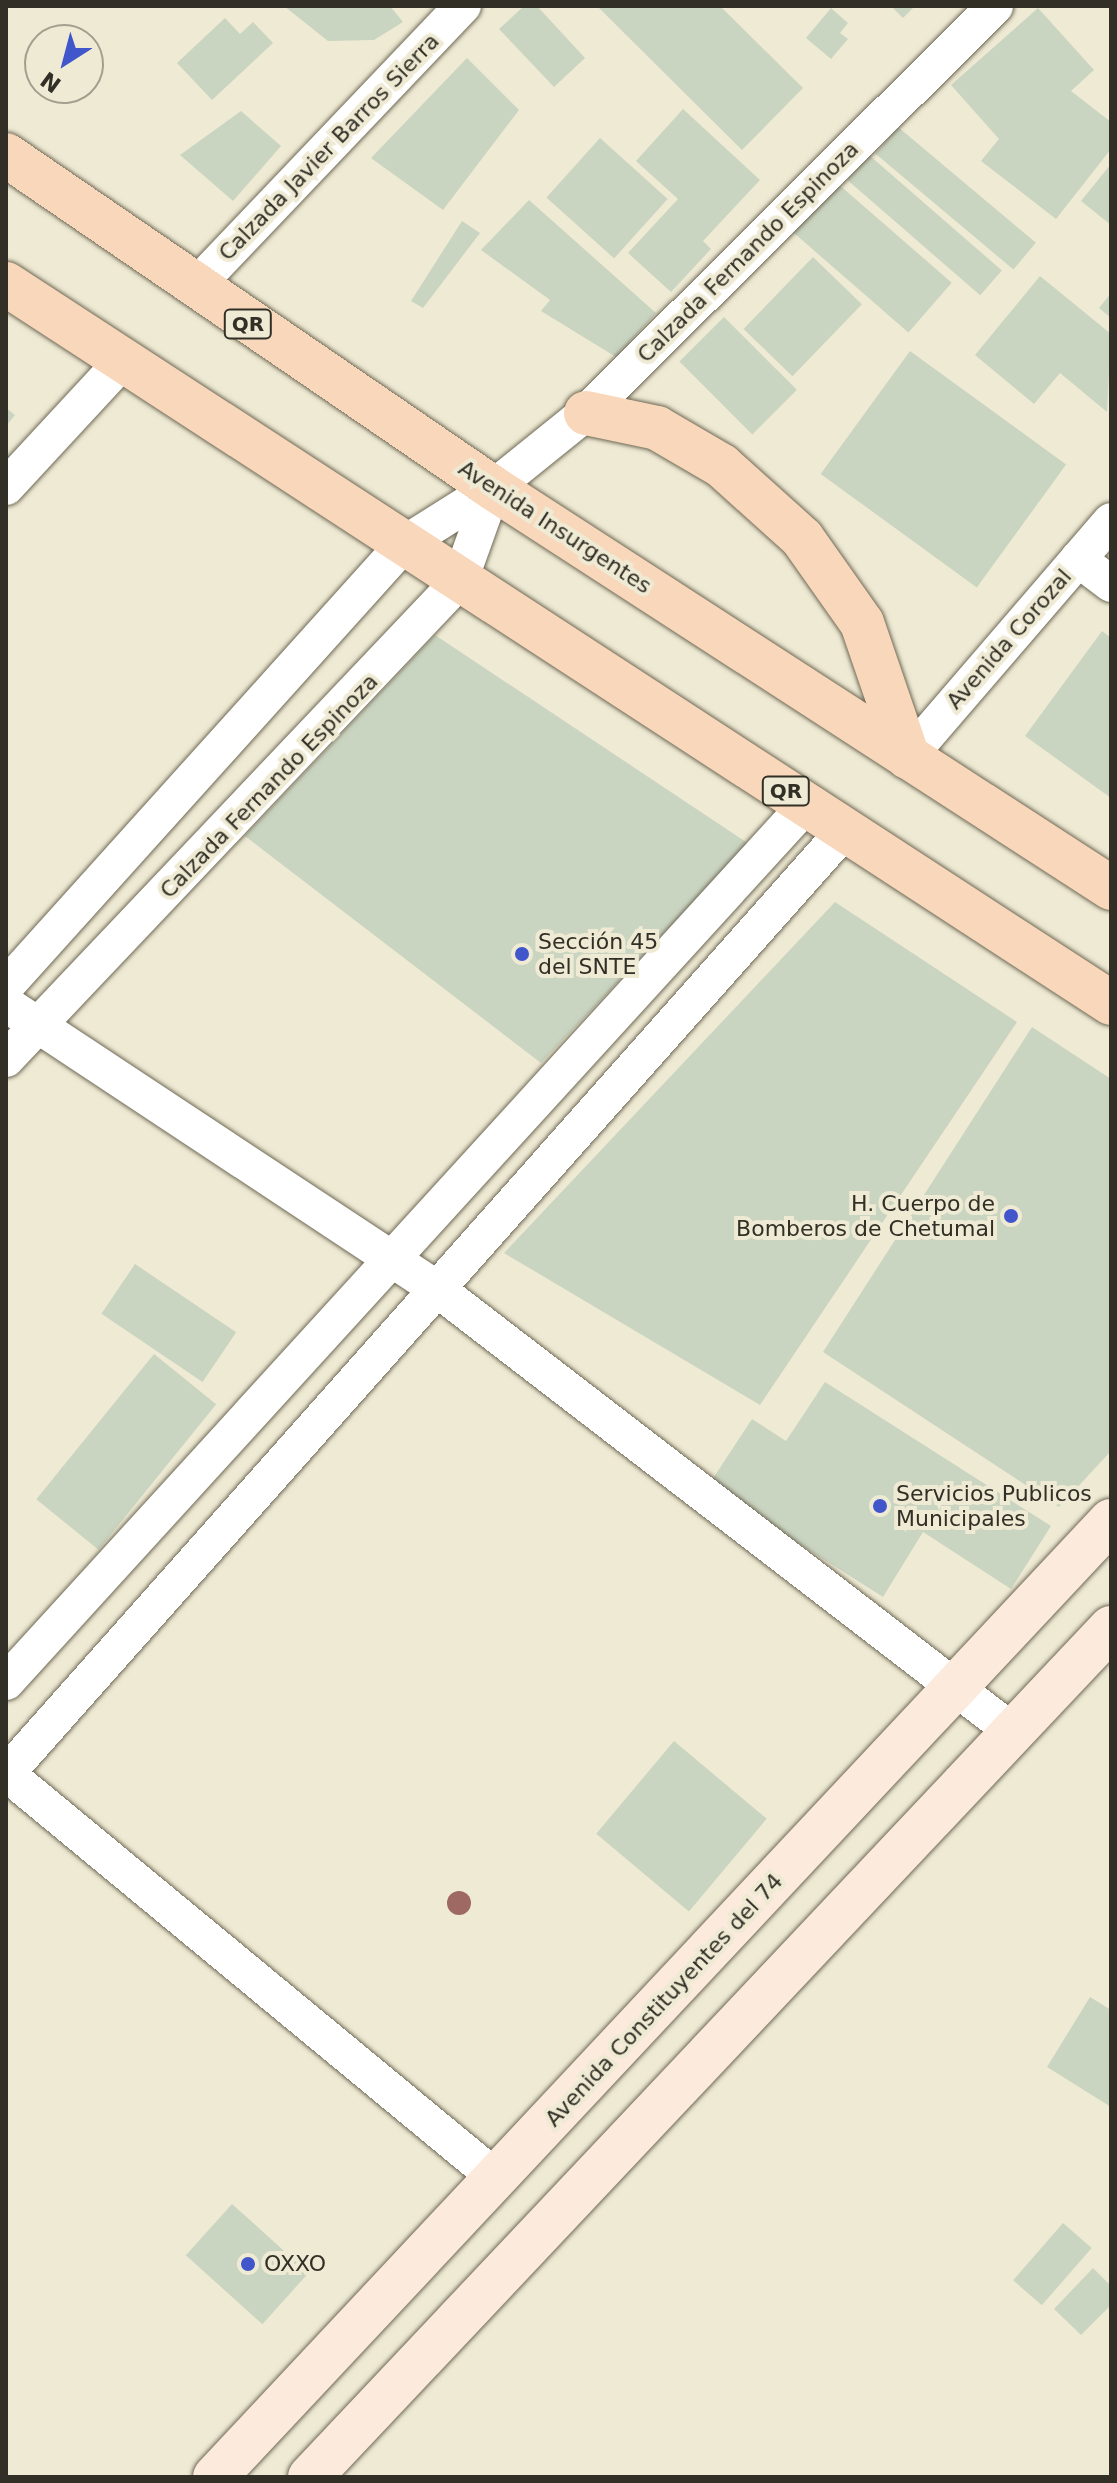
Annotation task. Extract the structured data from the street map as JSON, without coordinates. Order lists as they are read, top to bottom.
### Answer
{
  "streets": {
    "main road": ["QR", "Avenida Insurgentes", "Avenida Constituyentes del 74"],
    "street": ["Calzada Javier Barros Sierra", "Calzada Fernando Espinoza", "Avenida Corozal"]
  },
  "crossings": [
    ["Calzada Javier Barros Sierra", "Avenida Insurgentes"],
    ["Calzada Fernando Espinoza", "QR"],
    ["Calzada Fernando Espinoza", "Avenida Insurgentes"],
    ["Avenida Insurgentes", "Avenida Corozal"]
  ],
  "places": [
    "Sección 45 del SNTE",
    "H. Cuerpo de Bomberos de Chetumal",
    "Servicios Publicos Municipales",
    "OXXO"
  ],
  "north": "bottom left"
}
